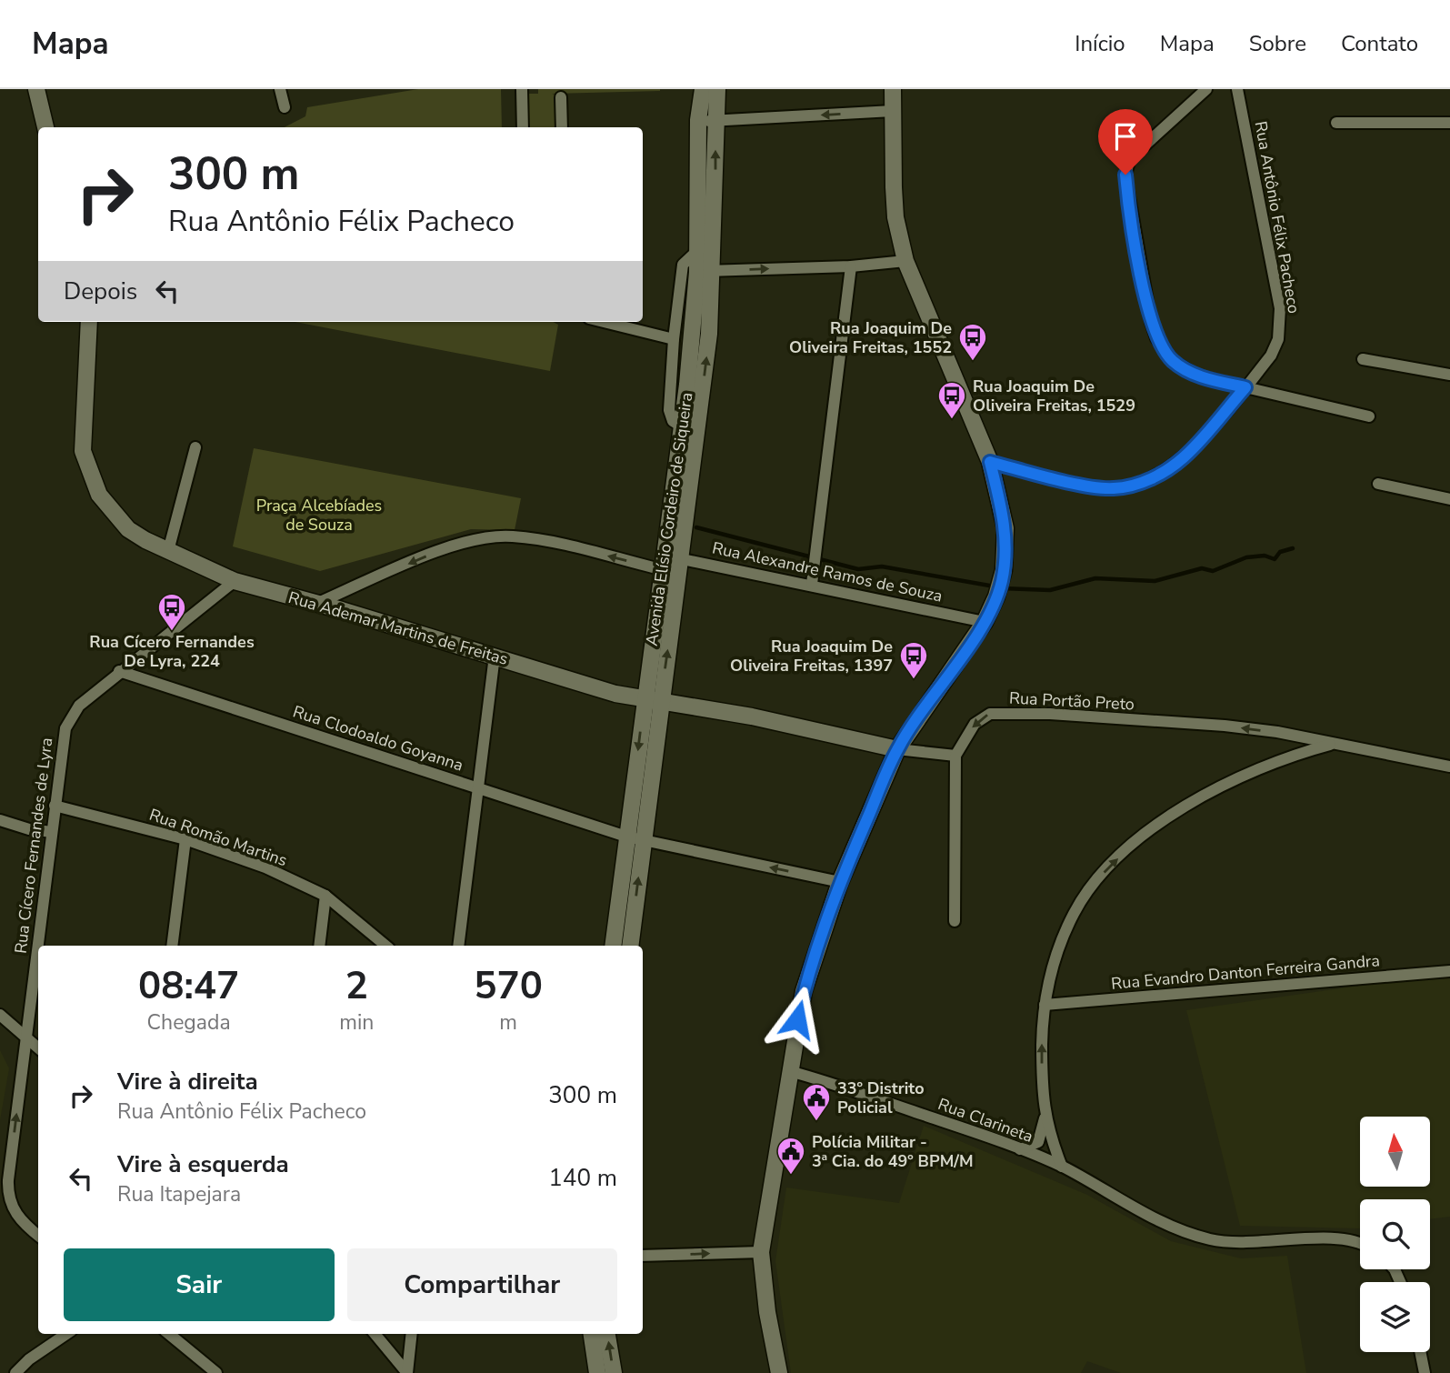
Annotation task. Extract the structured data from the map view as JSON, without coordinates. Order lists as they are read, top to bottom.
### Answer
{
  "streets": {
    "street": [
      "Rua Antônio Félix Pacheco",
      "Avenida Elísio Cordeiro de Siqueira",
      "Rua Alexandre Ramos de Souza",
      "Rua Ademar Martins de Freitas",
      "Rua Portão Preto",
      "Rua Clodoaldo Goyanna",
      "Rua Romão Martins",
      "Rua Cícero Fernandes de Lyra",
      "Rua Evandro Danton Ferreira Gandra",
      "Rua Clarineta"
    ]
  },
  "crossings": [
    ["Avenida Elísio Cordeiro de Siqueira", "Rua Alexandre Ramos de Souza"],
    ["Avenida Elísio Cordeiro de Siqueira", "Rua Ademar Martins de Freitas"],
    ["Avenida Elísio Cordeiro de Siqueira", "Rua Clodoaldo Goyanna"],
    ["Rua Alexandre Ramos de Souza", "Rua Ademar Martins de Freitas"],
    ["Rua Ademar Martins de Freitas", "Rua Cícero Fernandes de Lyra"],
    ["Rua Clodoaldo Goyanna", "Rua Cícero Fernandes de Lyra"],
    ["Rua Romão Martins", "Rua Cícero Fernandes de Lyra"]
  ],
  "one_way": ["Rua Alexandre Ramos de Souza", "Rua Portão Preto"],
  "parks": ["Praça Alcebíades de Souza"],
  "places": {
    "bus stop": [
      "Rua Joaquim De Oliveira Freitas, 1552",
      "Rua Joaquim De Oliveira Freitas, 1529",
      "Rua Cícero Fernandes De Lyra, 224",
      "Rua Joaquim De Oliveira Freitas, 1397"
    ],
    "public building": ["33º Distrito Policial", "Polícia Militar - 3ª Cia. do 49º BPM/M"]
  },
  "north": "top",
  "page": {
    "header": "Mapa",
    "nav": [
      "Início",
      "Mapa",
      "Sobre",
      "Contato"
    ],
    "turn": ["300 m", "Rua Antônio Félix Pacheco"],
    "then": "Depois",
    "eta": [
      "08:47",
      "Chegada",
      "2",
      "min",
      "570",
      "m"
    ],
    "list": [
      {
        "name": "Vire à direita",
        "note": "Rua Antônio Félix Pacheco",
        "value": "300 m"
      },
      {
        "name": "Vire à esquerda",
        "note": "Rua Itapejara",
        "value": "140 m"
      }
    ],
    "buttons": ["Sair", "Compartilhar"]
  }
}
